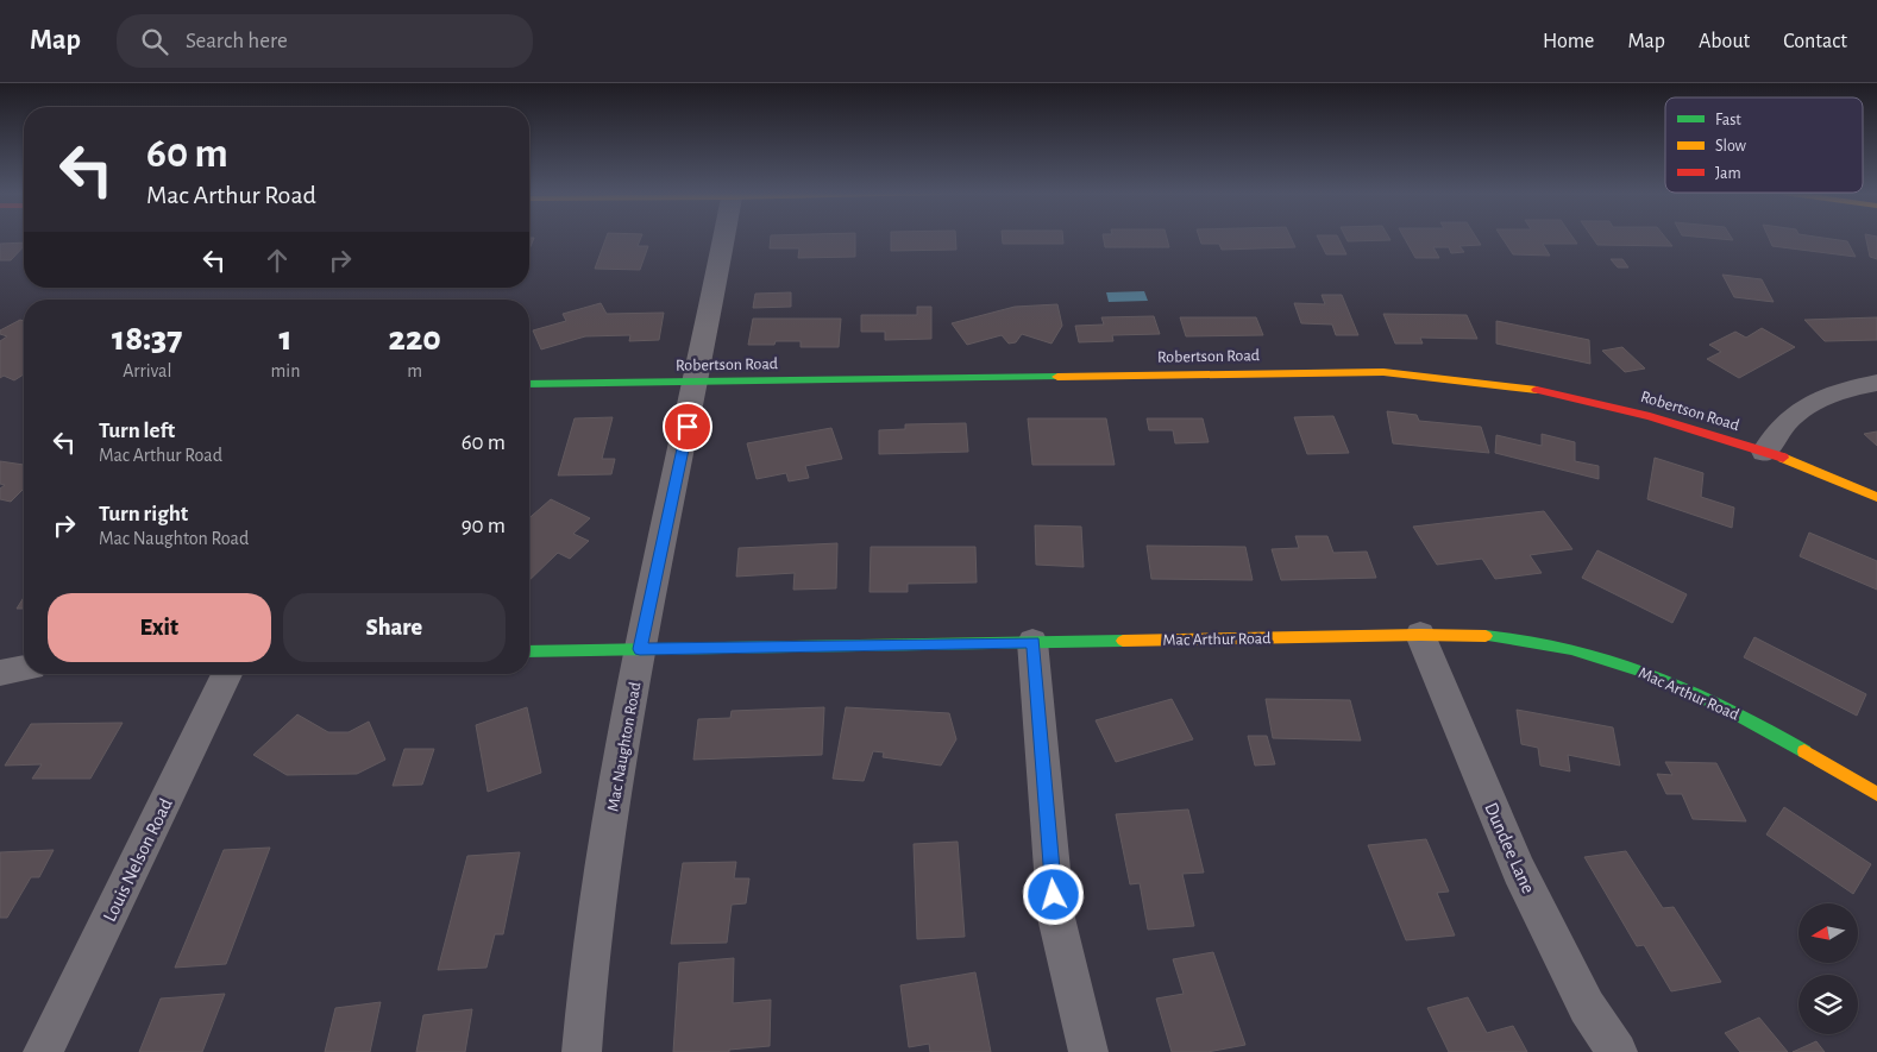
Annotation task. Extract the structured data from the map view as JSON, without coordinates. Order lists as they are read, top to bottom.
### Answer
{
  "streets": {
    "street": [
      "Robertson Road",
      "Mac Arthur Road",
      "Mac Naughton Road",
      "Dundee Lane",
      "Louis Nelson Road"
    ]
  },
  "crossings": [
    ["Robertson Road", "Mac Naughton Road"],
    ["Mac Arthur Road", "Mac Naughton Road"],
    ["Mac Arthur Road", "Dundee Lane"]
  ],
  "legend": ["Fast", "Slow", "Jam"],
  "north": "left",
  "page": {
    "header": "Map",
    "search": "Search here",
    "nav": [
      "Home",
      "Map",
      "About",
      "Contact"
    ],
    "turn": ["60 m", "Mac Arthur Road"],
    "eta": [
      "18:37",
      "Arrival",
      "1",
      "min",
      "220",
      "m"
    ],
    "list": [
      {
        "name": "Turn left",
        "note": "Mac Arthur Road",
        "value": "60 m"
      },
      {
        "name": "Turn right",
        "note": "Mac Naughton Road",
        "value": "90 m"
      }
    ],
    "buttons": ["Exit", "Share"]
  }
}
